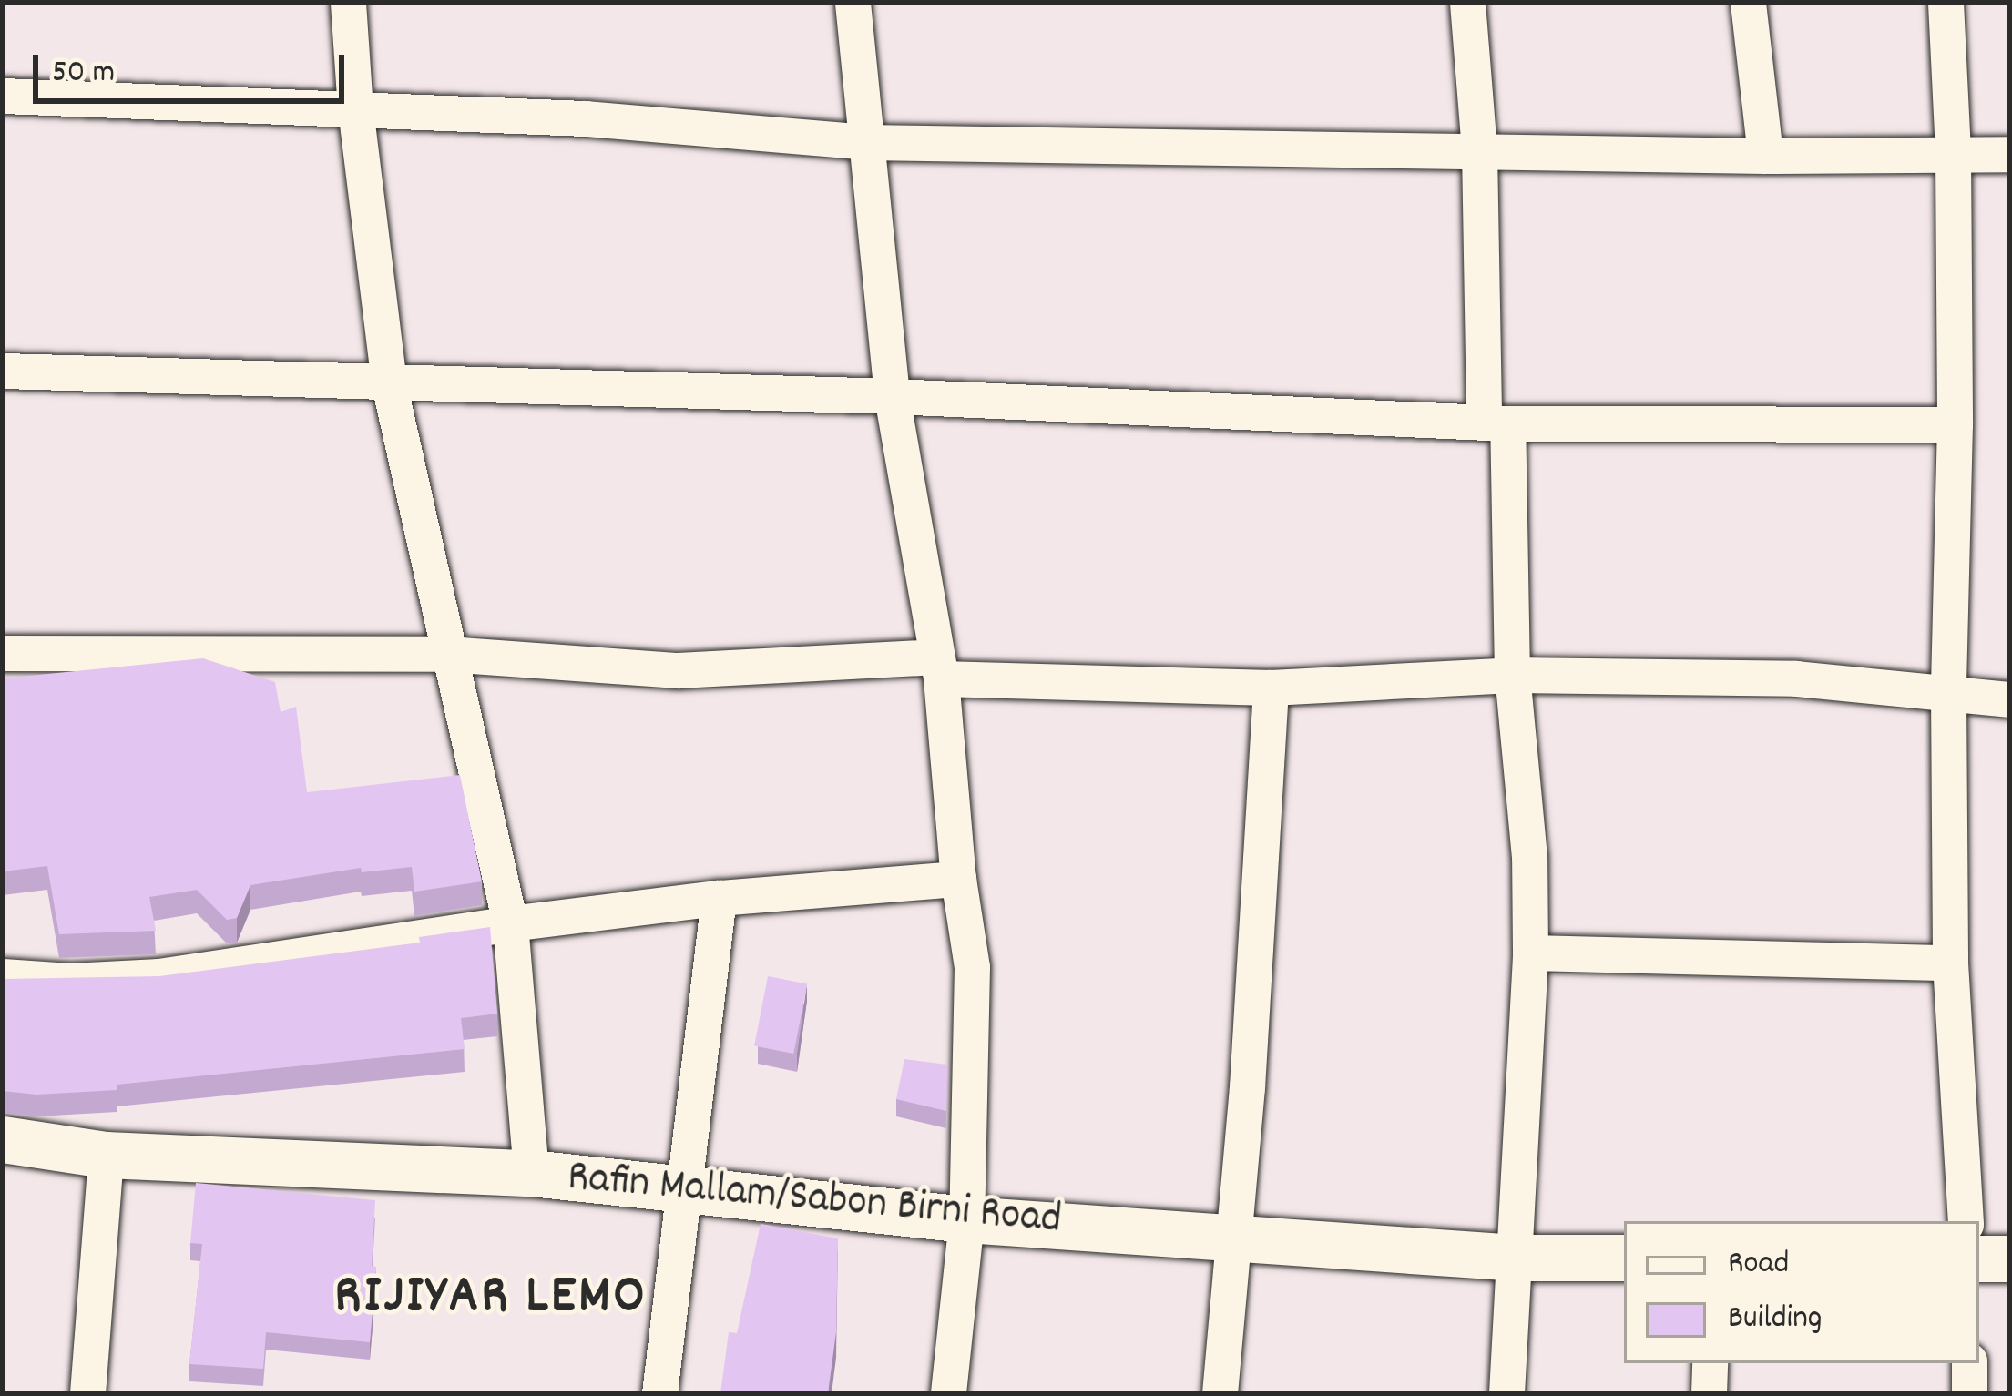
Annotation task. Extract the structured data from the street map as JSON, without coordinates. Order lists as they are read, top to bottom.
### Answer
{
  "streets": {
    "street": ["Rafin Mallam/Sabon Birni Road"]
  },
  "districts": ["RIJIYAR LEMO"],
  "legend": ["Road", "Building"],
  "scale_bar": "50 m"
}
